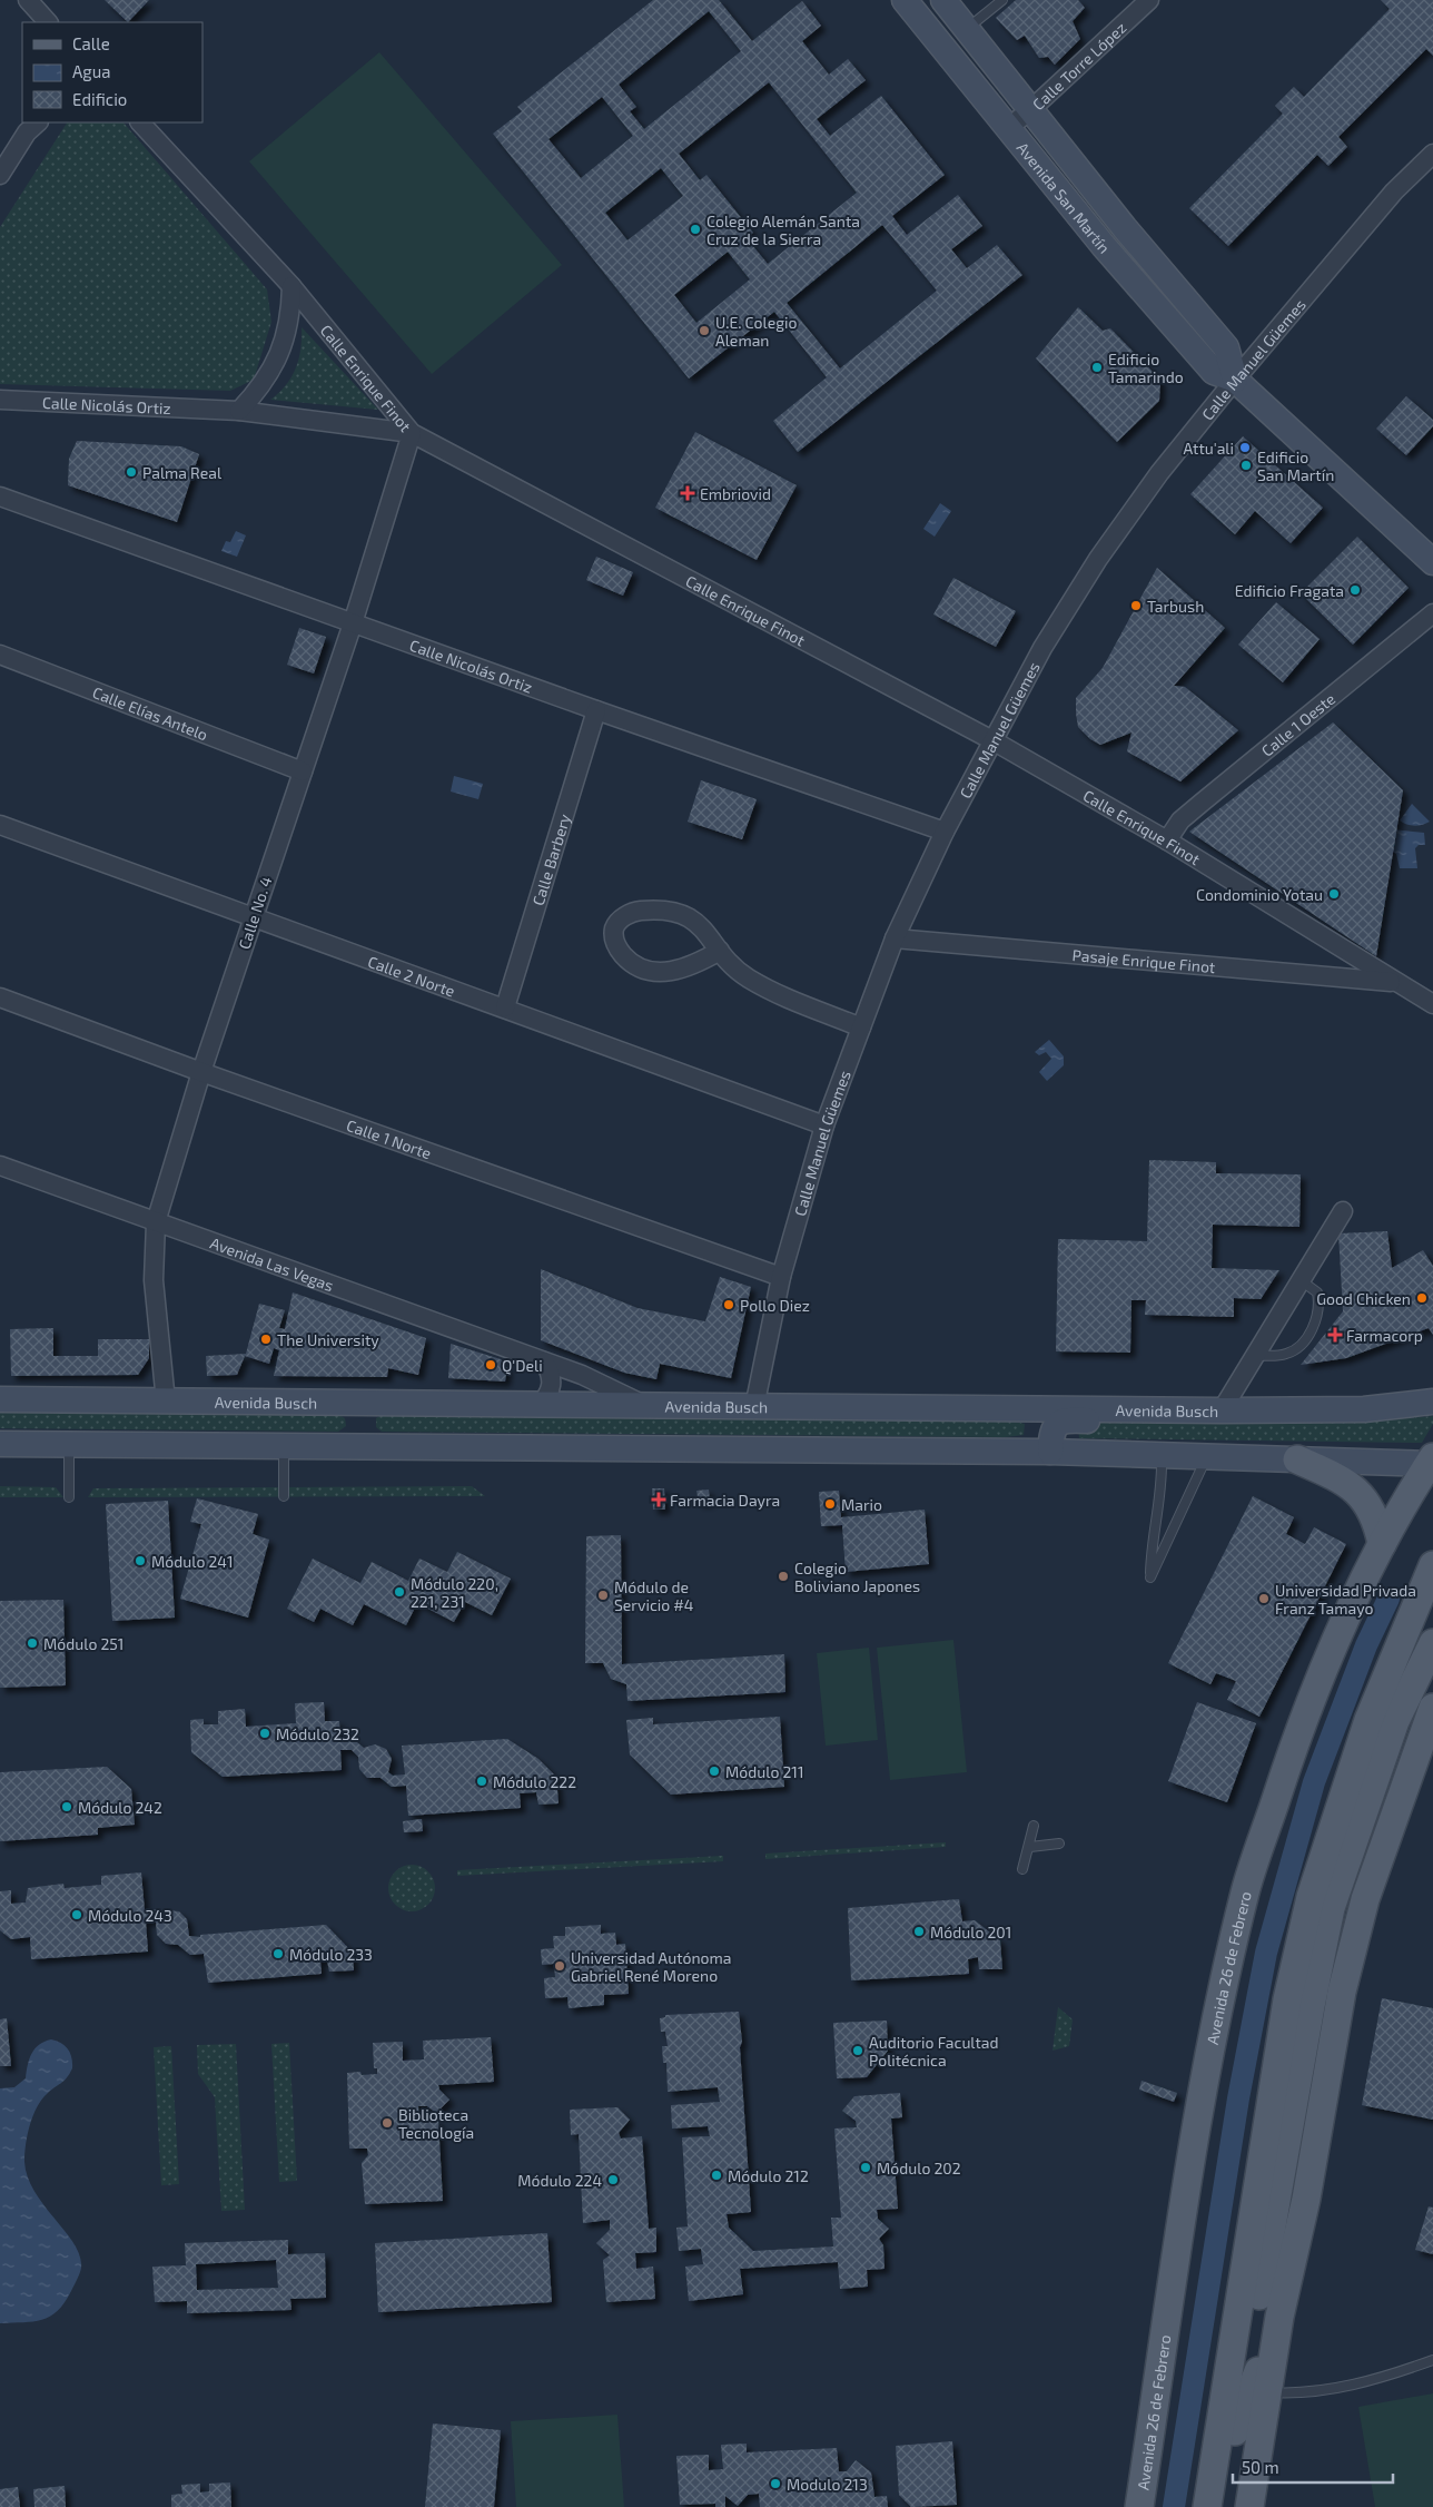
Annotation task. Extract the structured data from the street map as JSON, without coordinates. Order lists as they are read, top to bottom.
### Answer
{
  "streets": {
    "main road": ["Avenida San Martín", "Avenida Busch", "Avenida 26 de Febrero"],
    "street": [
      "Calle Torre López",
      "Calle Manuel Güemes",
      "Calle Enrique Finot",
      "Calle Nicolás Ortiz",
      "Calle Elías Antelo",
      "Calle 1 Oeste",
      "Calle Barbery",
      "Calle No. 4",
      "Pasaje Enrique Finot",
      "Calle 2 Norte",
      "Calle 1 Norte",
      "Avenida Las Vegas"
    ]
  },
  "crossings": [
    ["Calle Torre López", "Avenida San Martín"],
    ["Avenida San Martín", "Calle Manuel Güemes"],
    ["Calle Manuel Güemes", "Calle Enrique Finot"],
    ["Calle Manuel Güemes", "Calle Nicolás Ortiz"],
    ["Calle Manuel Güemes", "Pasaje Enrique Finot"],
    ["Calle Manuel Güemes", "Calle 2 Norte"],
    ["Calle Manuel Güemes", "Calle 1 Norte"],
    ["Calle Manuel Güemes", "Avenida Busch"],
    ["Calle Enrique Finot", "Calle Nicolás Ortiz"],
    ["Calle Enrique Finot", "Calle 1 Oeste"],
    ["Calle Enrique Finot", "Calle No. 4"],
    ["Calle Enrique Finot", "Pasaje Enrique Finot"],
    ["Calle Nicolás Ortiz", "Calle Barbery"],
    ["Calle Nicolás Ortiz", "Calle No. 4"],
    ["Calle Elías Antelo", "Calle No. 4"],
    ["Calle Barbery", "Calle 2 Norte"],
    ["Calle No. 4", "Calle 2 Norte"],
    ["Calle No. 4", "Calle 1 Norte"],
    ["Calle No. 4", "Avenida Las Vegas"],
    ["Calle No. 4", "Avenida Busch"],
    ["Avenida Las Vegas", "Avenida Busch"]
  ],
  "places": {
    "other": [
      "Colegio Alemán Santa Cruz de la Sierra",
      "U.E. Colegio Aleman",
      "Edificio Tamarindo",
      "Attu'ali",
      "Edificio San Martín",
      "Palma Real",
      "Edificio Fragata",
      "Tarbush",
      "Condominio Yotau",
      "Good Chicken",
      "Pollo Diez",
      "The University",
      "Q'Deli",
      "Mario",
      "Módulo 241",
      "Colegio Boliviano Japones",
      "Módulo 220, 221, 231",
      "Módulo de Servicio #4",
      "Universidad Privada Franz Tamayo",
      "Módulo 251",
      "Módulo 232",
      "Módulo 211",
      "Módulo 222",
      "Módulo 242",
      "Módulo 243",
      "Módulo 201",
      "Módulo 233",
      "Universidad Autónoma Gabriel René Moreno",
      "Auditorio Facultad Politécnica",
      "Biblioteca Tecnología",
      "Módulo 202",
      "Módulo 212",
      "Módulo 224",
      "Modulo 213"
    ],
    "health": ["Embriovid", "Farmacorp", "Farmacia Dayra"]
  },
  "legend": ["Calle", "Agua", "Edificio"],
  "scale_bar": "50 m"
}
